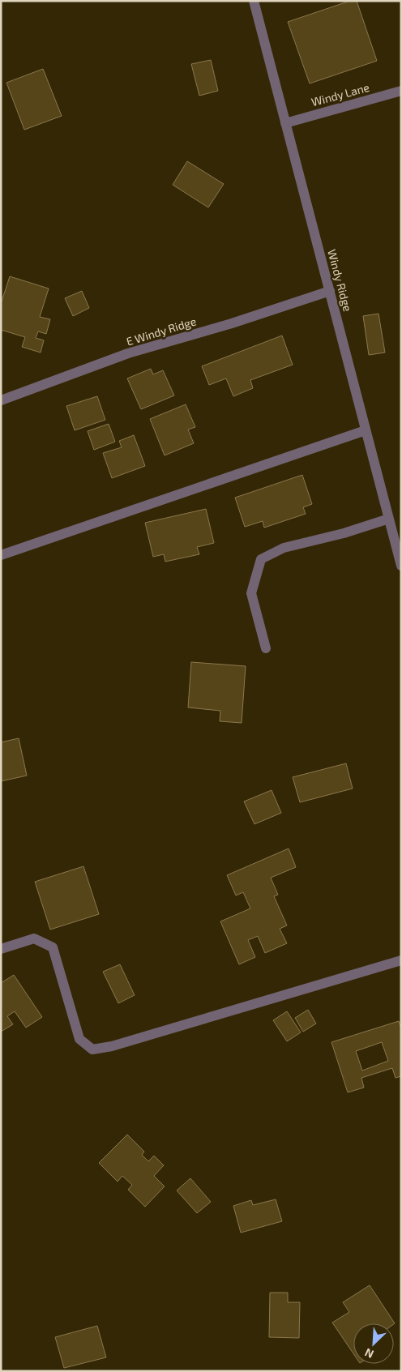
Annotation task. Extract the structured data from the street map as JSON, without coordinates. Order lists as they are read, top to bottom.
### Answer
{
  "streets": {
    "street": ["Windy Lane", "Windy Ridge", "E Windy Ridge"]
  },
  "crossings": [
    ["Windy Lane", "Windy Ridge"],
    ["Windy Ridge", "E Windy Ridge"]
  ],
  "north": "bottom left"
}
